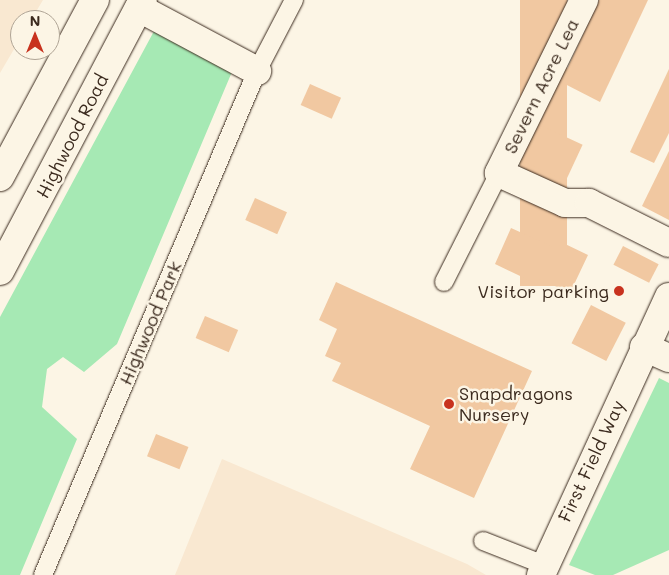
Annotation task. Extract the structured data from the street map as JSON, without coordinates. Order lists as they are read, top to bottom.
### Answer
{
  "streets": {
    "street": ["Severn Acre Lea", "Highwood Road", "First Field Way"],
    "lane": ["Highwood Park"]
  },
  "places": ["Visitor parking", "Snapdragons Nursery"],
  "north": "top"
}
